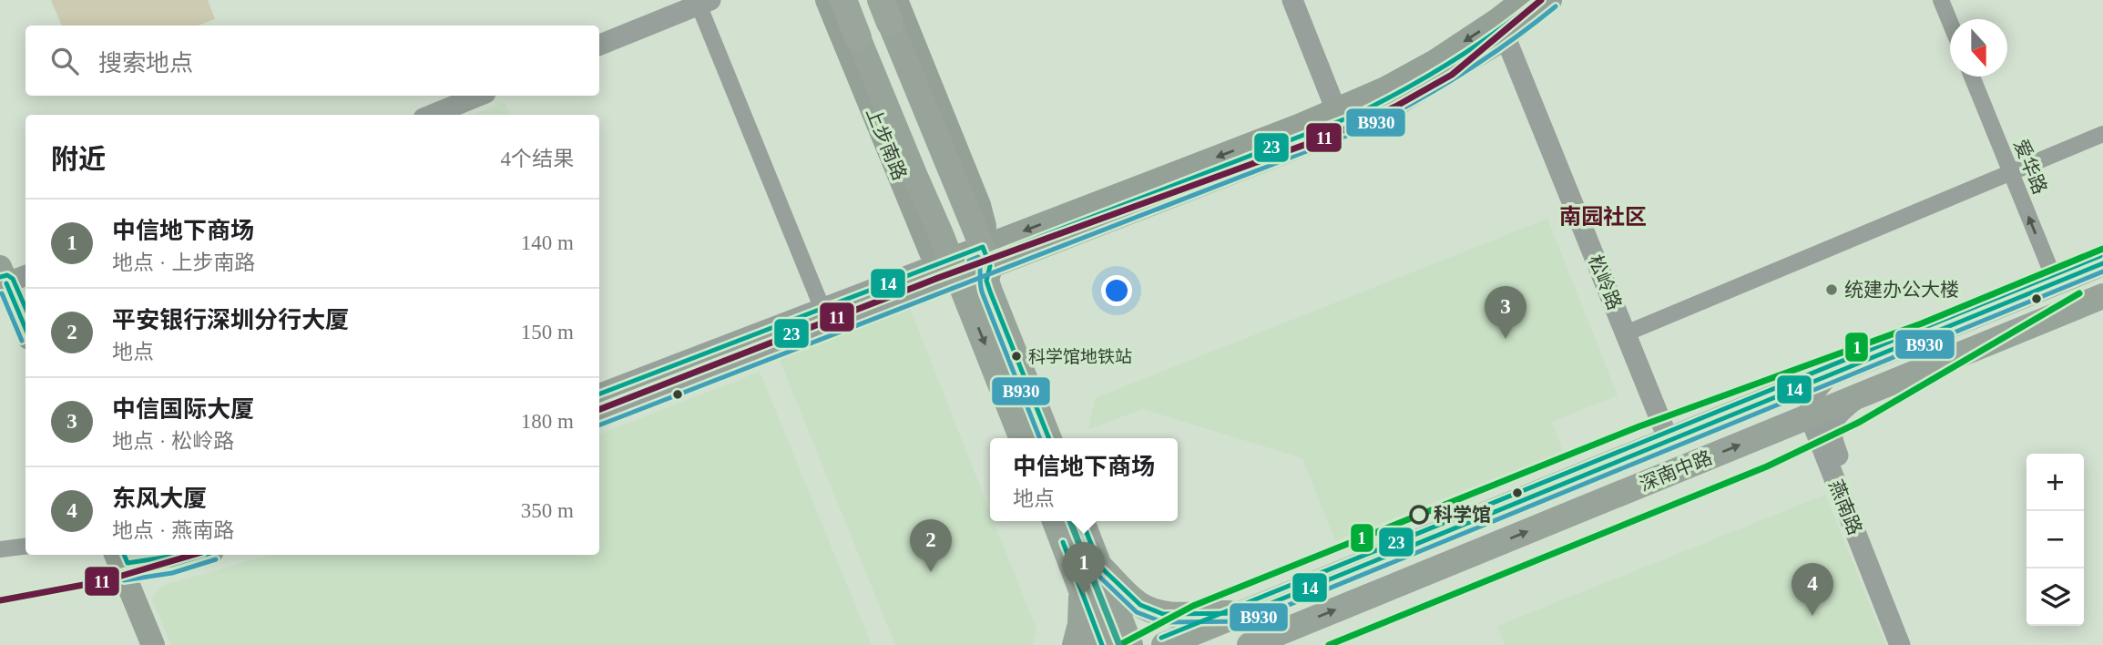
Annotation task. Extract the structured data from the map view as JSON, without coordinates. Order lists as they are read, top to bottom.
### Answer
{
  "streets": {
    "main road": ["上步南路", "深南中路"],
    "street": ["爱华路", "松岭路", "燕南路"]
  },
  "crossings": [
    ["爱华路", "深南中路"],
    ["松岭路", "深南中路"],
    ["深南中路", "燕南路"]
  ],
  "one_way": ["爱华路"],
  "districts": ["南园社区"],
  "places": ["统建办公大楼", "科学馆地铁站", "科学馆"],
  "lines": [
    "transit line 11",
    "transit line 23",
    "transit line B930",
    "transit line 14",
    "transit line 1"
  ],
  "north": "bottom",
  "page": {
    "search": "搜索地点",
    "heading": ["附近", "4个结果"],
    "list": [
      {
        "mark": "1",
        "name": "中信地下商场",
        "note": "地点 · 上步南路",
        "value": "140 m"
      },
      {
        "mark": "2",
        "name": "平安银行深圳分行大厦",
        "note": "地点",
        "value": "150 m"
      },
      {
        "mark": "3",
        "name": "中信国际大厦",
        "note": "地点 · 松岭路",
        "value": "180 m"
      },
      {
        "mark": "4",
        "name": "东风大厦",
        "note": "地点 · 燕南路",
        "value": "350 m"
      }
    ],
    "pins": [
      "3",
      "2",
      "1",
      "4"
    ],
    "popup": ["中信地下商场", "地点"],
    "map_buttons": ["+", "−"]
  }
}
